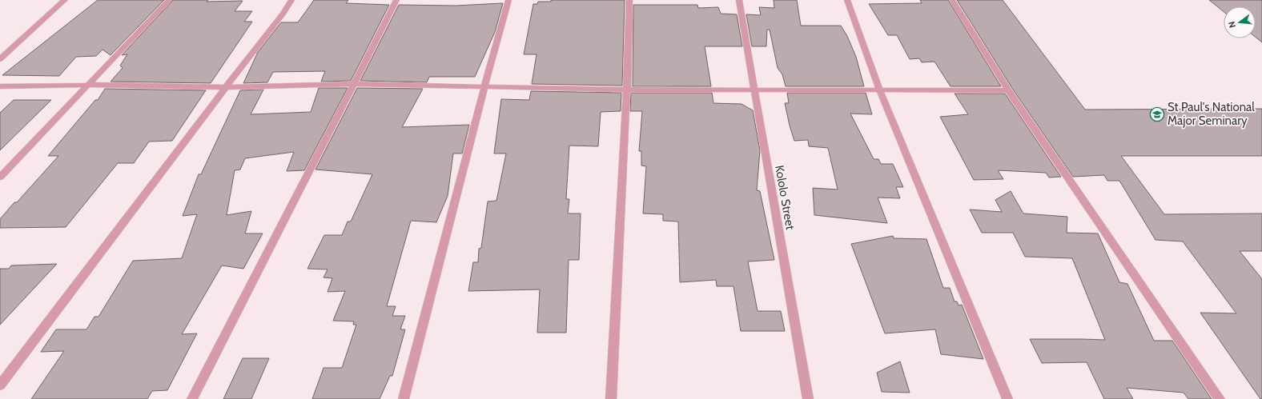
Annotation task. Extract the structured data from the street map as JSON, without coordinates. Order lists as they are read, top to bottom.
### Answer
{
  "streets": {
    "street": ["Kololo Street"]
  },
  "places": {
    "school or university": ["St Paul's National Major Seminary"]
  },
  "north": "left"
}
